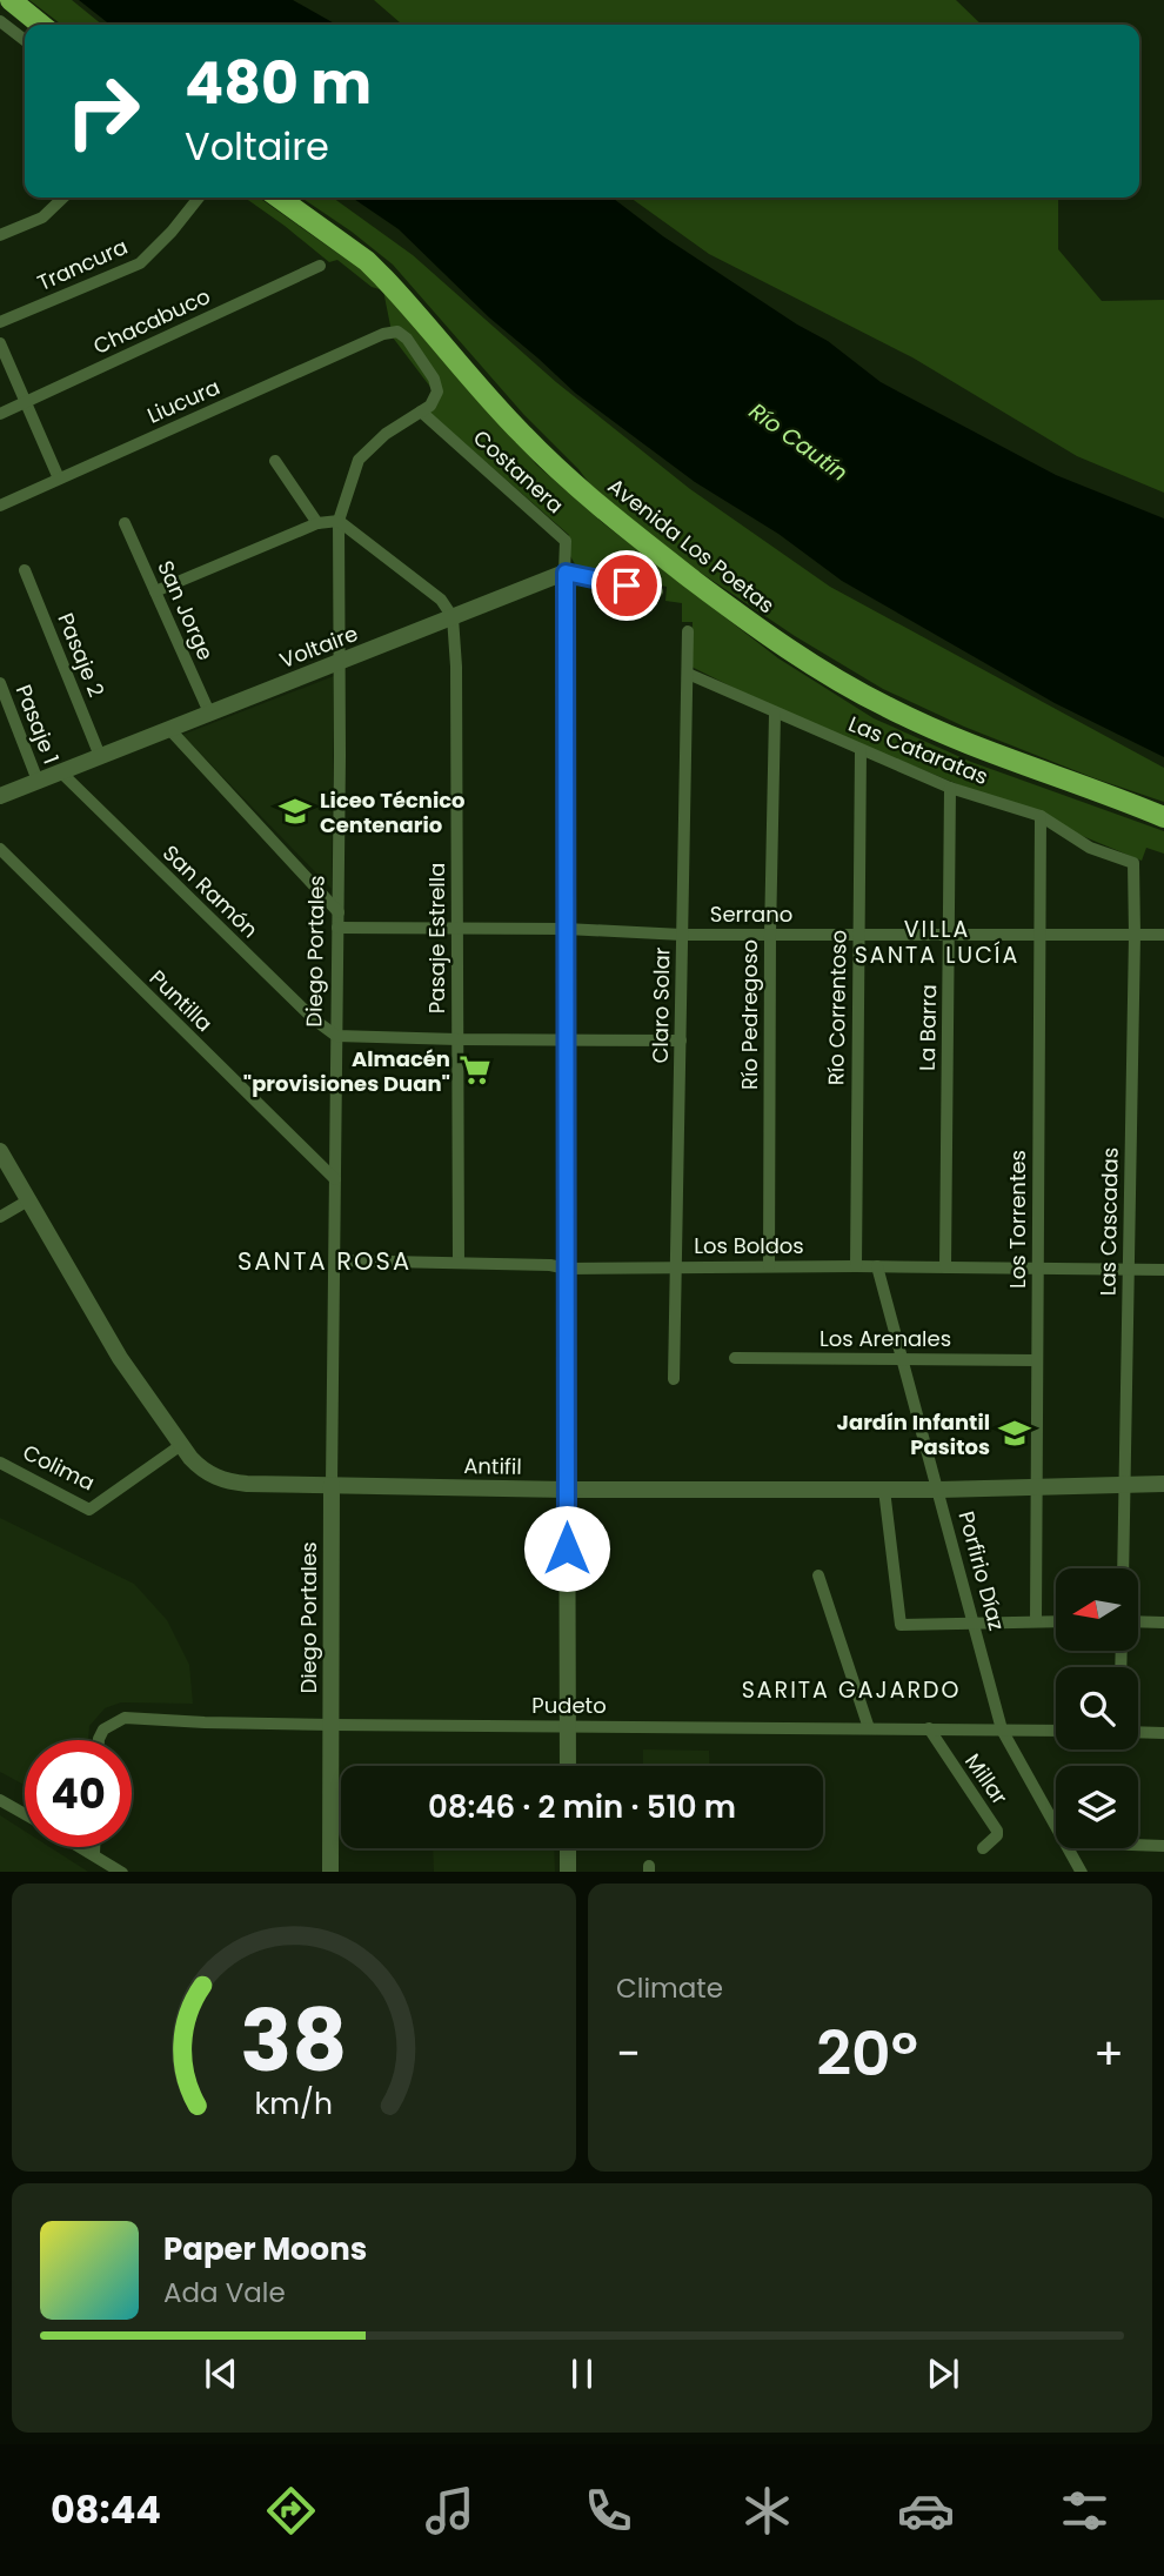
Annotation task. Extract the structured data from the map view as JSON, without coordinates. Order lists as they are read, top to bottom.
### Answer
{
  "streets": {
    "main road": ["Avenida Los Poetas"],
    "street": [
      "Trancura",
      "Chacabuco",
      "Liucura",
      "Costanera",
      "San Jorge",
      "Voltaire",
      "Pasaje 2",
      "Pasaje 1",
      "Las Cataratas",
      "San Ramón",
      "Serrano",
      "Pasaje Estrella",
      "Diego Portales",
      "Puntilla",
      "Claro Solar",
      "Río Correntoso",
      "Río Pedregoso",
      "La Barra",
      "Los Torrentes",
      "Las Cascadas",
      "Los Boldos",
      "Los Arenales",
      "Antifil",
      "Colima",
      "Porfirio Díaz",
      "Pudeto",
      "Millar"
    ]
  },
  "crossings": [
    ["Liucura", "Costanera"],
    ["Liucura", "Diego Portales"],
    ["Costanera", "Voltaire"],
    ["Costanera", "Diego Portales"],
    ["San Jorge", "Voltaire"],
    ["Voltaire", "Pasaje 2"],
    ["Voltaire", "Pasaje 1"],
    ["Voltaire", "San Ramón"],
    ["Voltaire", "Pasaje Estrella"],
    ["Voltaire", "Diego Portales"],
    ["Las Cataratas", "Claro Solar"],
    ["Las Cataratas", "Río Correntoso"],
    ["Las Cataratas", "Río Pedregoso"],
    ["Las Cataratas", "La Barra"],
    ["Las Cataratas", "Los Torrentes"],
    ["Las Cataratas", "Las Cascadas"],
    ["San Ramón", "Diego Portales"],
    ["Serrano", "Pasaje Estrella"],
    ["Serrano", "Diego Portales"],
    ["Serrano", "Claro Solar"],
    ["Serrano", "Río Correntoso"],
    ["Serrano", "Río Pedregoso"],
    ["Serrano", "La Barra"],
    ["Serrano", "Los Torrentes"],
    ["Serrano", "Las Cascadas"],
    ["Pasaje Estrella", "Los Boldos"],
    ["Diego Portales", "Puntilla"],
    ["Diego Portales", "Los Boldos"],
    ["Diego Portales", "Antifil"],
    ["Diego Portales", "Pudeto"],
    ["Claro Solar", "Los Boldos"],
    ["Río Correntoso", "Los Boldos"],
    ["Río Pedregoso", "Los Boldos"],
    ["La Barra", "Los Boldos"],
    ["Los Torrentes", "Los Boldos"],
    ["Los Torrentes", "Los Arenales"],
    ["Los Torrentes", "Antifil"],
    ["Las Cascadas", "Los Boldos"],
    ["Las Cascadas", "Antifil"],
    ["Los Boldos", "Porfirio Díaz"],
    ["Los Arenales", "Porfirio Díaz"],
    ["Antifil", "Colima"],
    ["Antifil", "Porfirio Díaz"],
    ["Porfirio Díaz", "Pudeto"],
    ["Pudeto", "Millar"]
  ],
  "districts": ["VILLA SANTA LUCÍA", "SANTA ROSA", "SARITA GAJARDO"],
  "water": ["Río Cautín"],
  "places": {
    "school or university": ["Liceo Técnico Centenario", "Jardín Infantil Pasitos"],
    "supermarket": ["Almacén \"provisiones Duan\""]
  },
  "north": "left",
  "page": {
    "turn": ["480 m", "Voltaire"],
    "limit": "40",
    "trip": "08:46 · 2 min · 510 m",
    "tile": "Climate",
    "heat": ["−", "20°", "+"],
    "song": ["Paper Moons", "Ada Vale"],
    "tabs": "08:44",
    "gauge": ["38", "km/h"]
  }
}
